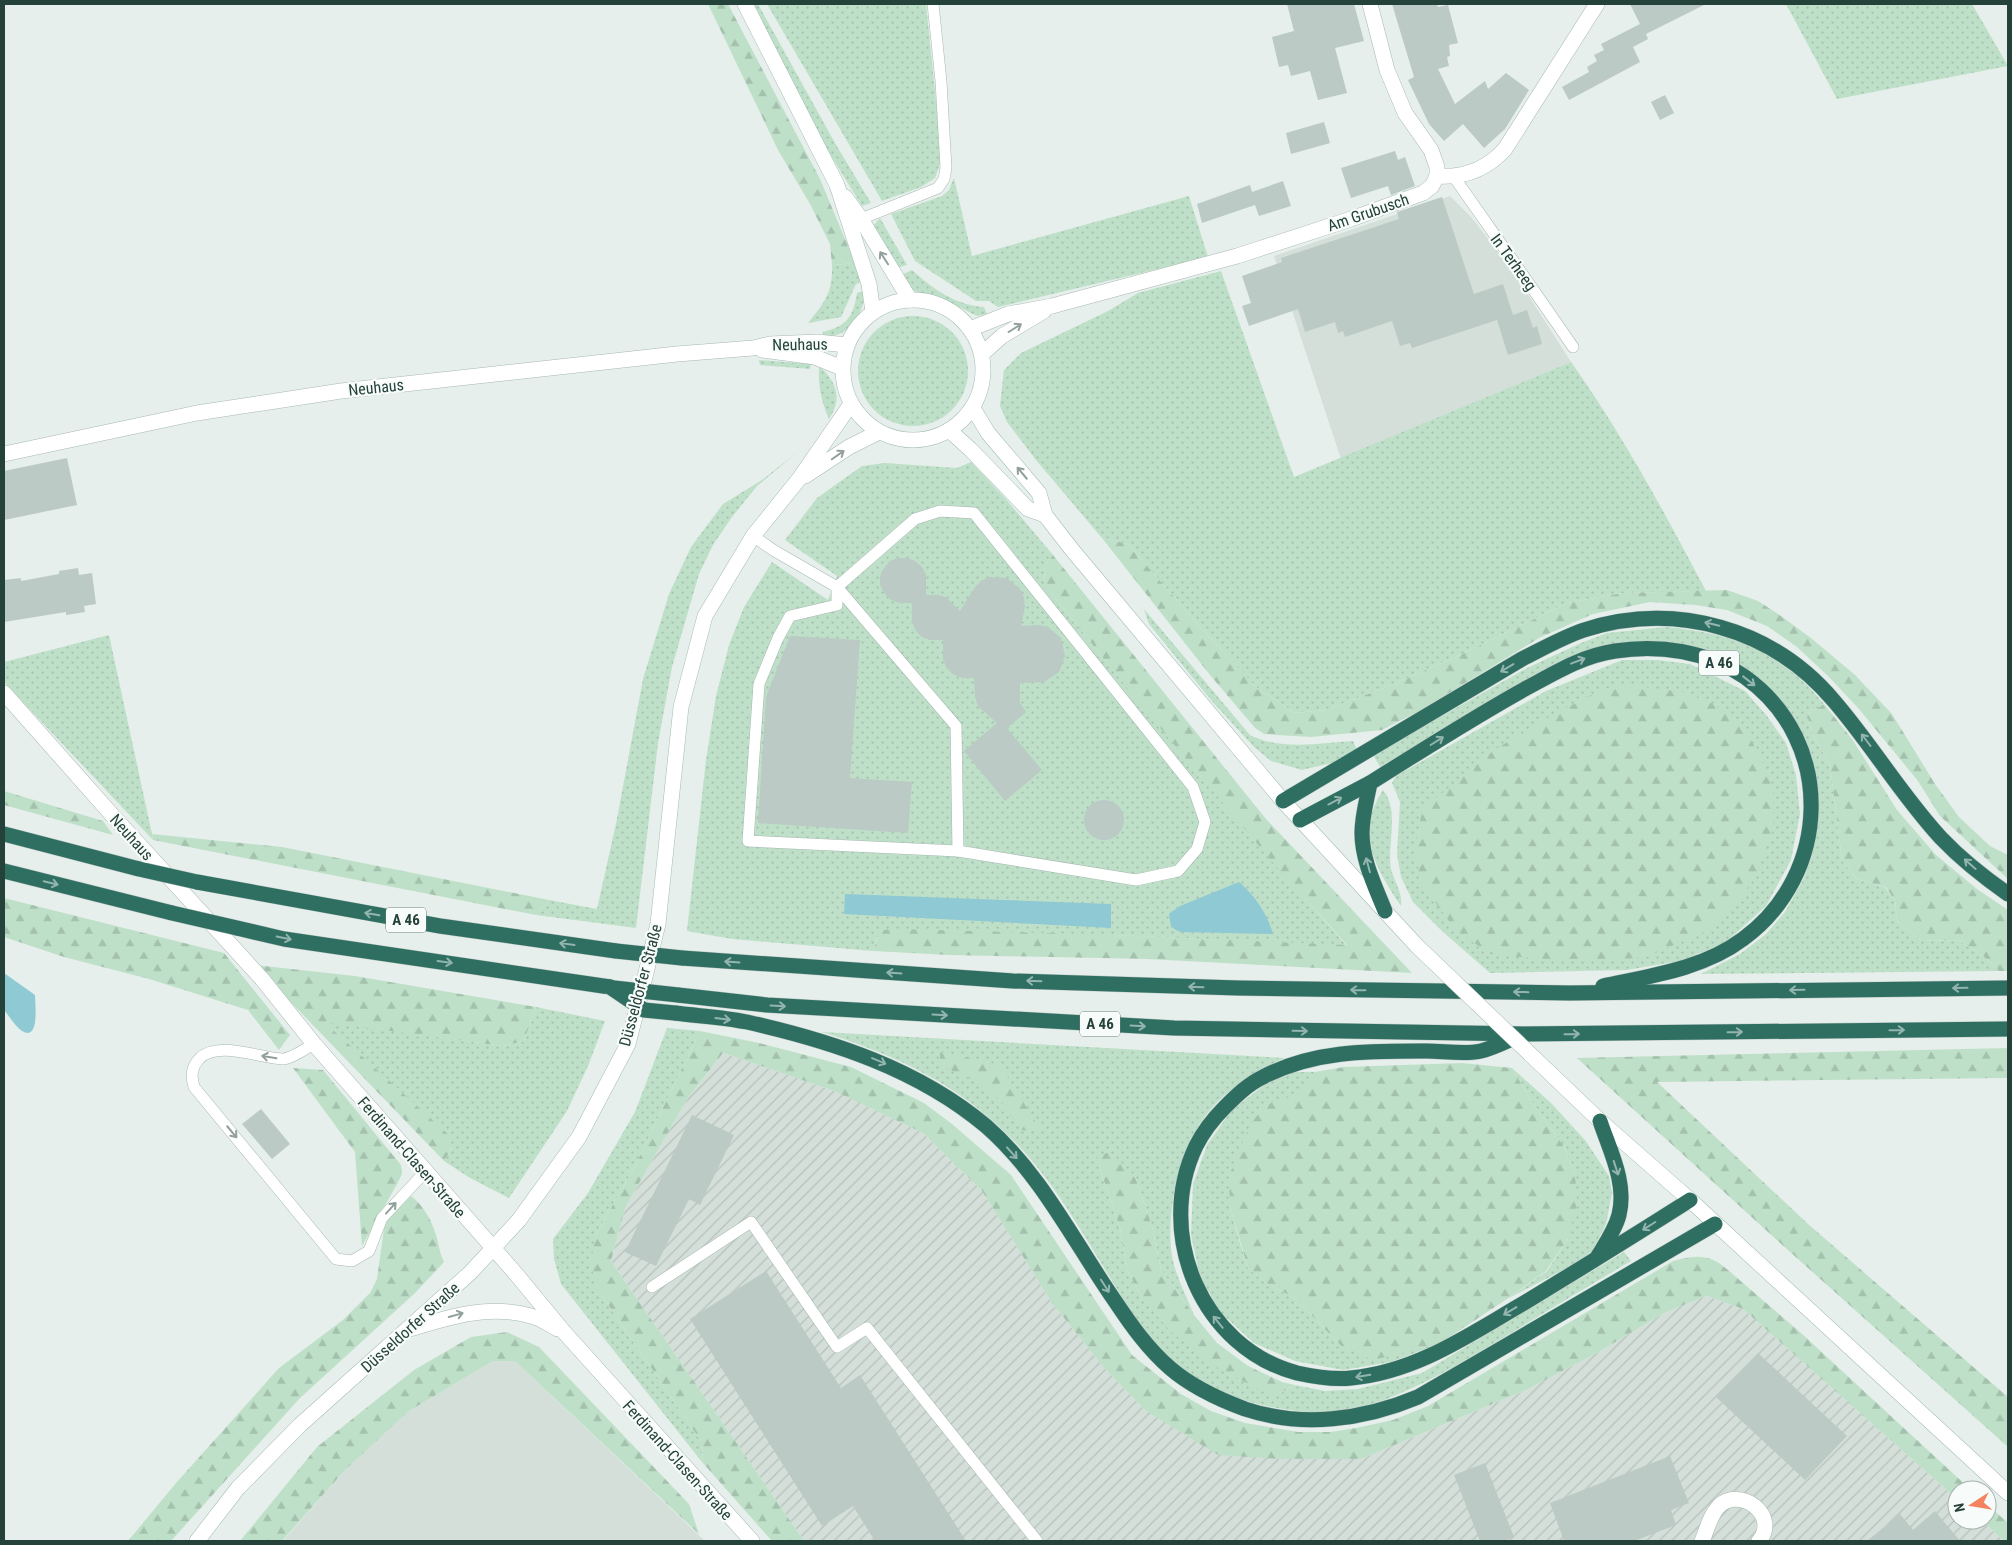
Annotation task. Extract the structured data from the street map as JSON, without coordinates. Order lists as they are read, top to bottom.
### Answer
{
  "streets": {
    "highway": ["A 46"],
    "main road": [
      "Am Grubusch",
      "Neuhaus",
      "Düsseldorfer Straße",
      "Ferdinand-Clasen-Straße"
    ],
    "lane": ["In Terheeg"]
  },
  "crossings": [
    ["Am Grubusch", "Neuhaus"],
    ["Am Grubusch", "Düsseldorfer Straße"],
    ["Neuhaus", "Düsseldorfer Straße"],
    ["Neuhaus", "Ferdinand-Clasen-Straße"],
    ["Düsseldorfer Straße", "Ferdinand-Clasen-Straße"]
  ],
  "north": "left"
}
